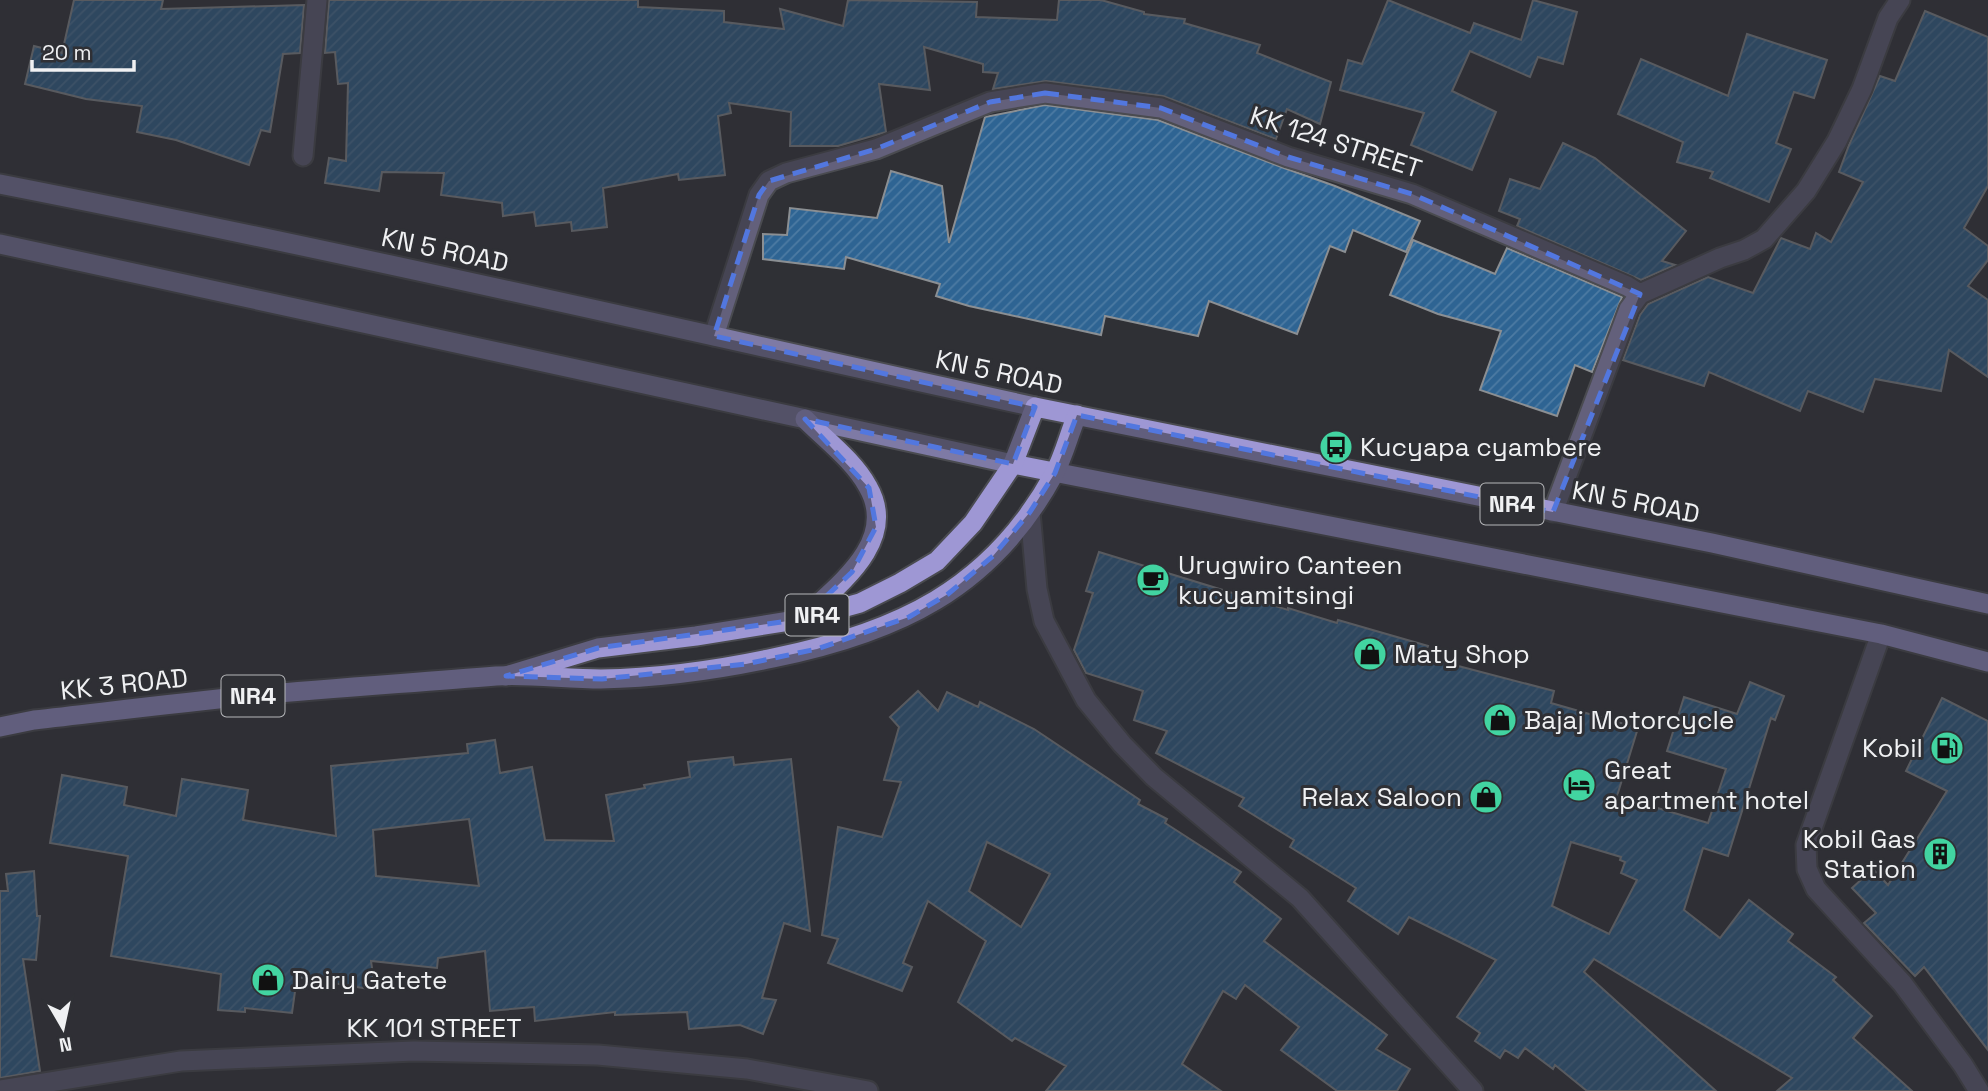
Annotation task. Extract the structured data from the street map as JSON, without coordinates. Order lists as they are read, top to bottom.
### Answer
{
  "streets": {
    "highway": ["KN 5 ROAD", "NR4", "KK 3 ROAD"],
    "street": ["KK 124 STREET", "KK 101 STREET"]
  },
  "crossings": [
    ["KK 124 STREET", "KN 5 ROAD"],
    ["KN 5 ROAD", "NR4"],
    ["NR4", "KK 3 ROAD"]
  ],
  "places": {
    "bus stop": ["Kucyapa cyambere"],
    "cafe": ["Urugwiro Canteen kucyamitsingi"],
    "shop": [
      "Maty Shop",
      "Bajaj Motorcycle",
      "Relax Saloon",
      "Dairy Gatete"
    ],
    "fuel station": ["Kobil"],
    "hotel": ["Great apartment hotel"],
    "building": ["Kobil Gas Station"]
  },
  "scale_bar": "20 m",
  "north": "bottom"
}
